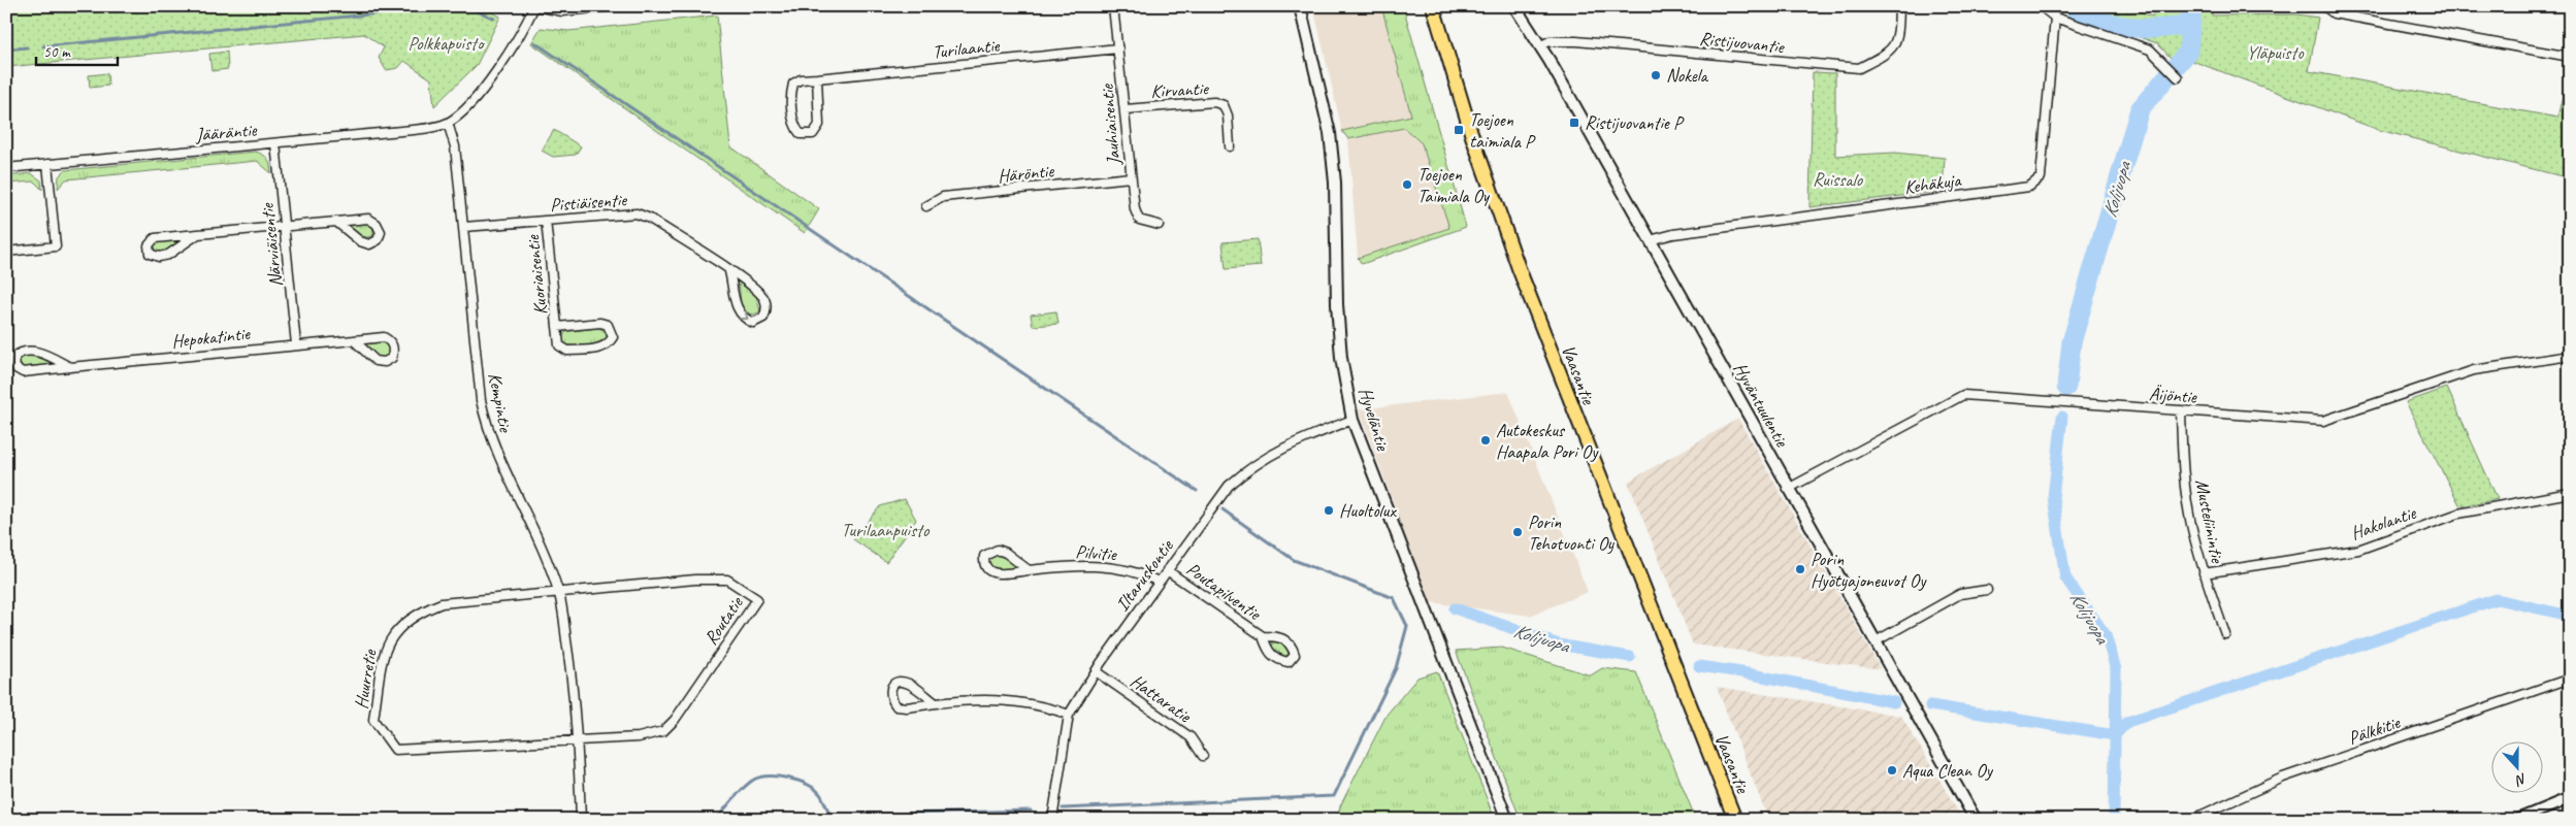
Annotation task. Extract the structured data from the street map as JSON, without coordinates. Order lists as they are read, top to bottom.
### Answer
{
  "streets": {
    "main road": ["Vaasantie"],
    "street": [
      "Ristijuovantie",
      "Turilaantie",
      "Kirvantie",
      "Jauhiaisentie",
      "Jääräntie",
      "Häröntie",
      "Kehäkuja",
      "Pistiäisentie",
      "Närviäisentie",
      "Kuoriaisentie",
      "Hepokatintie",
      "Äijöntie",
      "Kempintie",
      "Hyväntuulentie",
      "Hyveläntie",
      "Musteliinintie",
      "Hakolantie",
      "Pilvitie",
      "Iltaruskontie",
      "Poutapilventie",
      "Routatie",
      "Huurretie",
      "Hattaratie",
      "Pälkkitie"
    ]
  },
  "crossings": [
    ["Ristijuovantie", "Hyväntuulentie"],
    ["Turilaantie", "Jauhiaisentie"],
    ["Kirvantie", "Jauhiaisentie"],
    ["Jauhiaisentie", "Häröntie"],
    ["Jääräntie", "Närviäisentie"],
    ["Jääräntie", "Kempintie"],
    ["Kehäkuja", "Hyväntuulentie"],
    ["Pistiäisentie", "Kuoriaisentie"],
    ["Pistiäisentie", "Kempintie"],
    ["Närviäisentie", "Hepokatintie"],
    ["Äijöntie", "Hyväntuulentie"],
    ["Äijöntie", "Musteliinintie"],
    ["Kempintie", "Routatie"],
    ["Kempintie", "Huurretie"],
    ["Hyveläntie", "Iltaruskontie"],
    ["Musteliinintie", "Hakolantie"],
    ["Pilvitie", "Iltaruskontie"],
    ["Iltaruskontie", "Poutapilventie"],
    ["Iltaruskontie", "Hattaratie"],
    ["Routatie", "Huurretie"]
  ],
  "water": ["Kolijuopa"],
  "parks": [
    "Polkkapuisto",
    "Yläpuisto",
    "Ruissalo",
    "Turilaanpuisto"
  ],
  "places": {
    "other": [
      "Nokela",
      "Toejoen Taimiala Oy",
      "Autokeskus Haapala Pori Oy",
      "Huoltolux",
      "Porin Tehotuonti Oy",
      "Porin Hyötyajoneuvot Oy",
      "Aqua Clean Oy"
    ],
    "transit": ["Ristijuovantie P", "Toejoen taimiala P"]
  },
  "scale_bar": "50 m",
  "north": "bottom"
}
